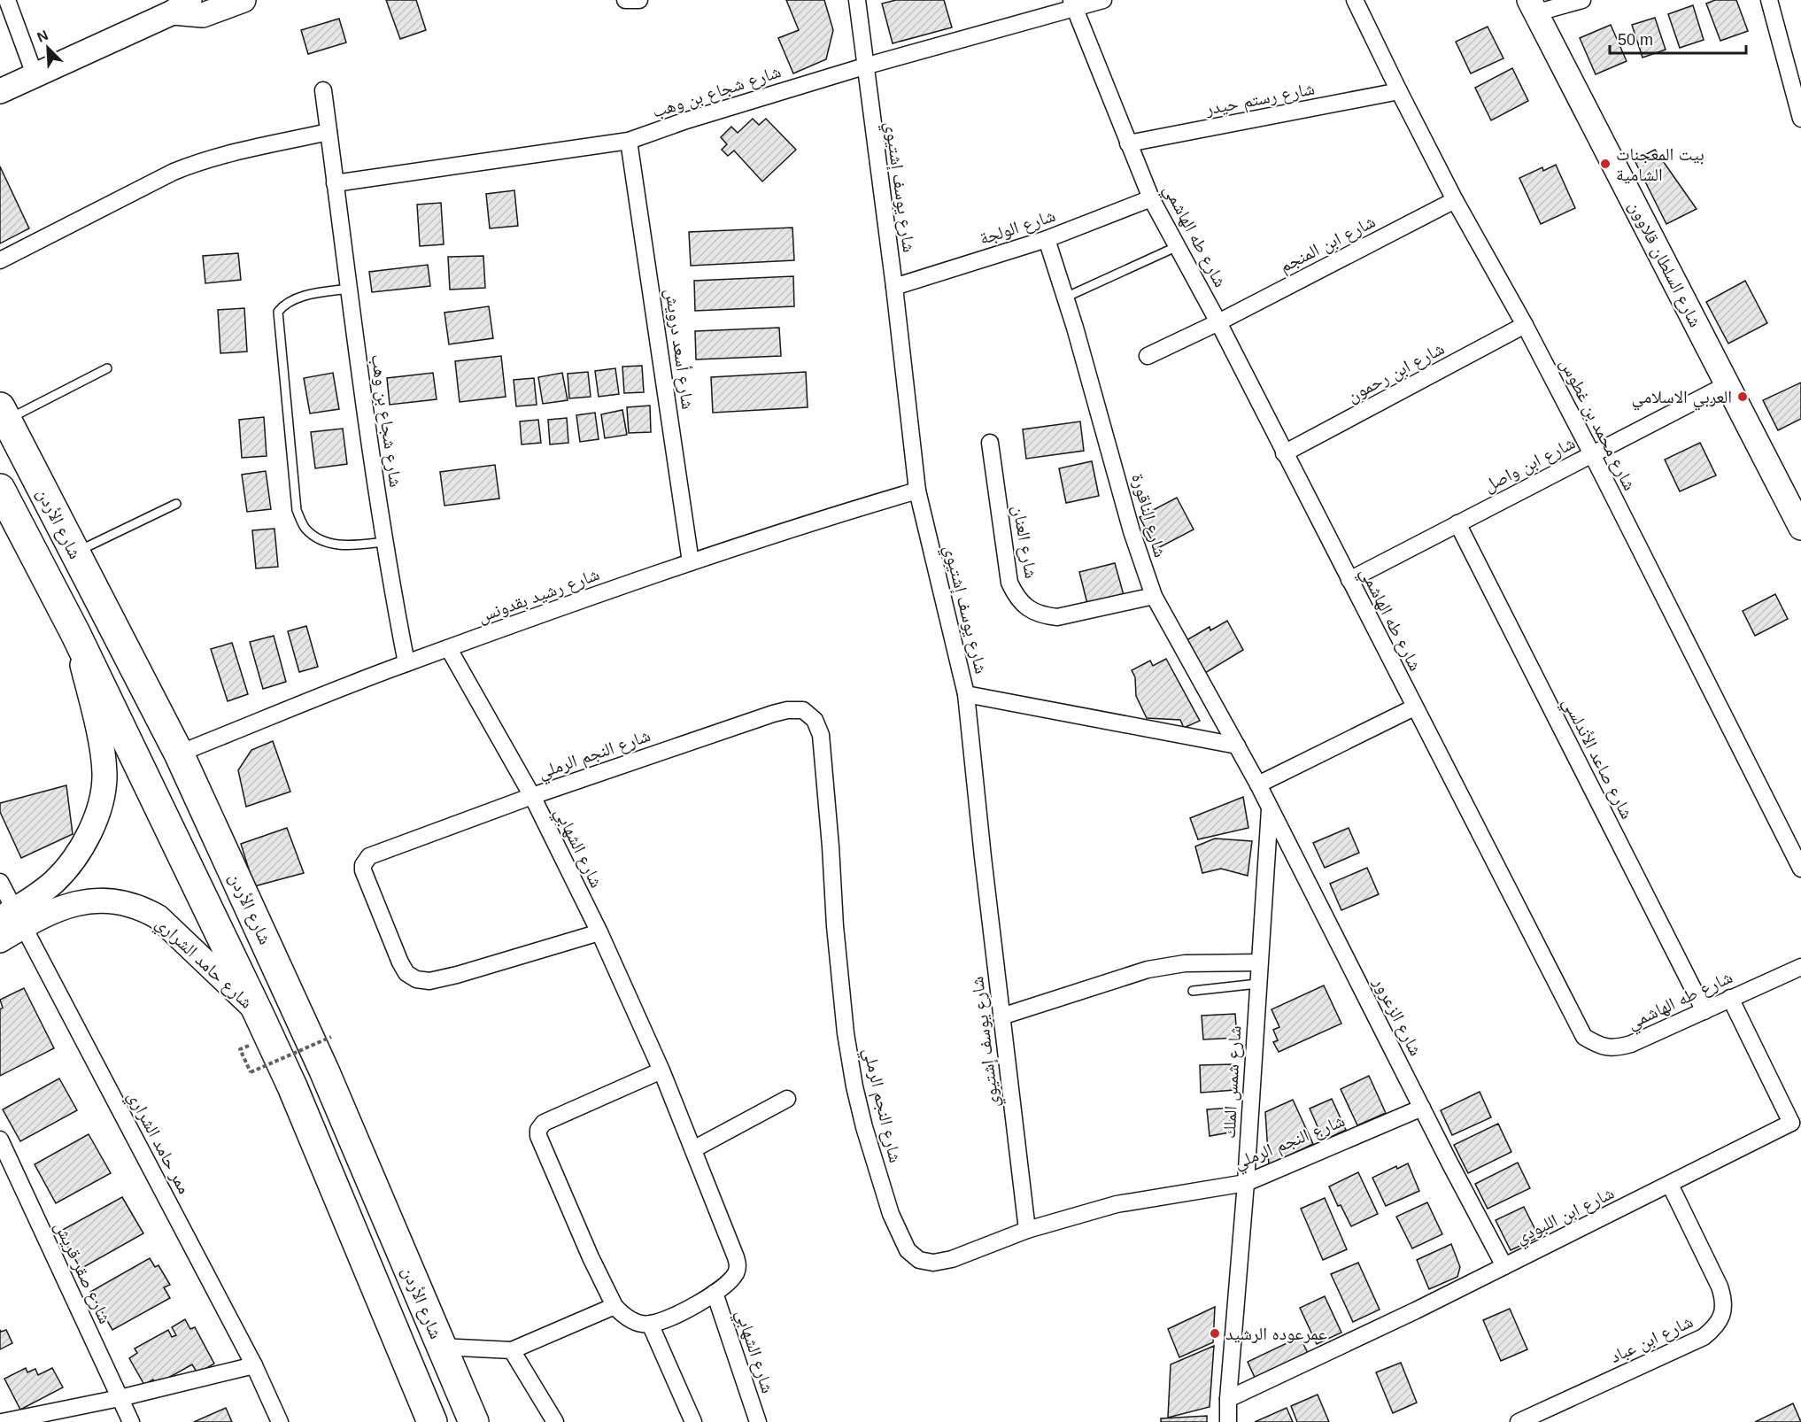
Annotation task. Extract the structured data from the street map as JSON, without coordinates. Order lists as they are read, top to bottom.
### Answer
{
  "streets": {
    "highway": ["شارع الأردن"],
    "street": [
      "شارع شجاع بن وهب",
      "شارع رستم حيدر",
      "شارع يوسف إشتيوي",
      "شارع الولجة",
      "شارع طه الهاشمي",
      "شارع ابن المنجم",
      "شارع السلطان قلاوون",
      "شارع أسعد درويش",
      "شارع ابن رحمون",
      "شارع محمد بن غطوس",
      "شارع ابن واصل",
      "شارع الناقورة",
      "شارع العنان",
      "شارع رشيد بقدونس",
      "شارع النجم الرملي",
      "شارع صاعد الأندلسي",
      "شارع الشهابي",
      "شارع حامد الشراري",
      "شارع الزعرور",
      "شارع شمس الملك",
      "ممر حامد الشراري",
      "شارع ابن اللبودي",
      "شارع صقر قريش",
      "شارع ابن عباد"
    ]
  },
  "crossings": [
    ["شارع شجاع بن وهب", "شارع يوسف إشتيوي"],
    ["شارع شجاع بن وهب", "شارع طه الهاشمي"],
    ["شارع شجاع بن وهب", "شارع أسعد درويش"],
    ["شارع شجاع بن وهب", "شارع رشيد بقدونس"],
    ["شارع رستم حيدر", "شارع طه الهاشمي"],
    ["شارع رستم حيدر", "شارع محمد بن غطوس"],
    ["شارع يوسف إشتيوي", "شارع الولجة"],
    ["شارع يوسف إشتيوي", "شارع رشيد بقدونس"],
    ["شارع يوسف إشتيوي", "شارع النجم الرملي"],
    ["شارع الولجة", "شارع طه الهاشمي"],
    ["شارع الولجة", "شارع الناقورة"],
    ["شارع طه الهاشمي", "شارع ابن المنجم"],
    ["شارع طه الهاشمي", "شارع ابن رحمون"],
    ["شارع طه الهاشمي", "شارع ابن واصل"],
    ["شارع طه الهاشمي", "شارع صاعد الأندلسي"],
    ["شارع طه الهاشمي", "شارع ابن اللبودي"],
    ["شارع ابن المنجم", "شارع محمد بن غطوس"],
    ["شارع السلطان قلاوون", "شارع ابن واصل"],
    ["شارع أسعد درويش", "شارع رشيد بقدونس"],
    ["شارع ابن رحمون", "شارع محمد بن غطوس"],
    ["شارع محمد بن غطوس", "شارع ابن واصل"],
    ["شارع ابن واصل", "شارع صاعد الأندلسي"],
    ["شارع الناقورة", "شارع العنان"],
    ["شارع الناقورة", "شارع الزعرور"],
    ["شارع الأردن", "شارع رشيد بقدونس"],
    ["شارع الأردن", "شارع حامد الشراري"],
    ["شارع رشيد بقدونس", "شارع الشهابي"],
    ["شارع النجم الرملي", "شارع الشهابي"],
    ["شارع النجم الرملي", "شارع الزعرور"],
    ["شارع النجم الرملي", "شارع شمس الملك"],
    ["شارع حامد الشراري", "ممر حامد الشراري"],
    ["شارع الزعرور", "شارع شمس الملك"],
    ["شارع الزعرور", "شارع ابن اللبودي"],
    ["شارع شمس الملك", "شارع ابن اللبودي"],
    ["شارع ابن اللبودي", "شارع ابن عباد"]
  ],
  "places": ["بيت المعجنات الشامية", "العربي الاسلامي", "عمرعوده الرشيد"],
  "scale_bar": "50 m",
  "north": "top left"
}
